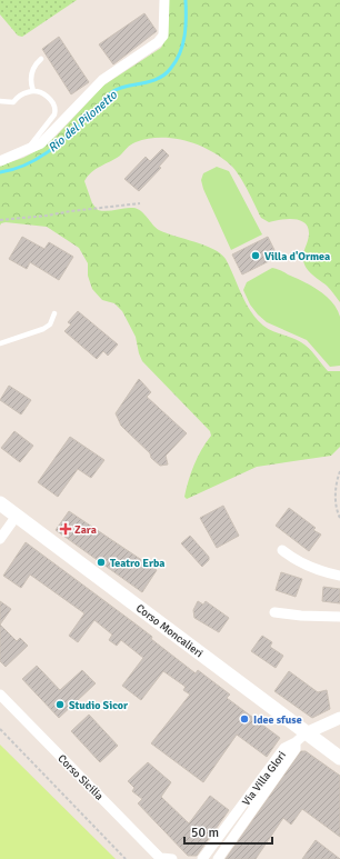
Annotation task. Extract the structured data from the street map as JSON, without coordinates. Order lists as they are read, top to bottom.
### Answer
{
  "streets": {
    "main road": ["Corso Moncalieri"],
    "street": ["Corso Sicilia", "Via Villa Glori"]
  },
  "crossings": [
    ["Corso Moncalieri", "Via Villa Glori"]
  ],
  "water": ["Rio del Pilonetto"],
  "places": {
    "other": [
      "Villa d'Ormea",
      "Teatro Erba",
      "Studio Sicor",
      "Idee sfuse"
    ],
    "health": ["Zara"]
  },
  "scale_bar": "50 m"
}
